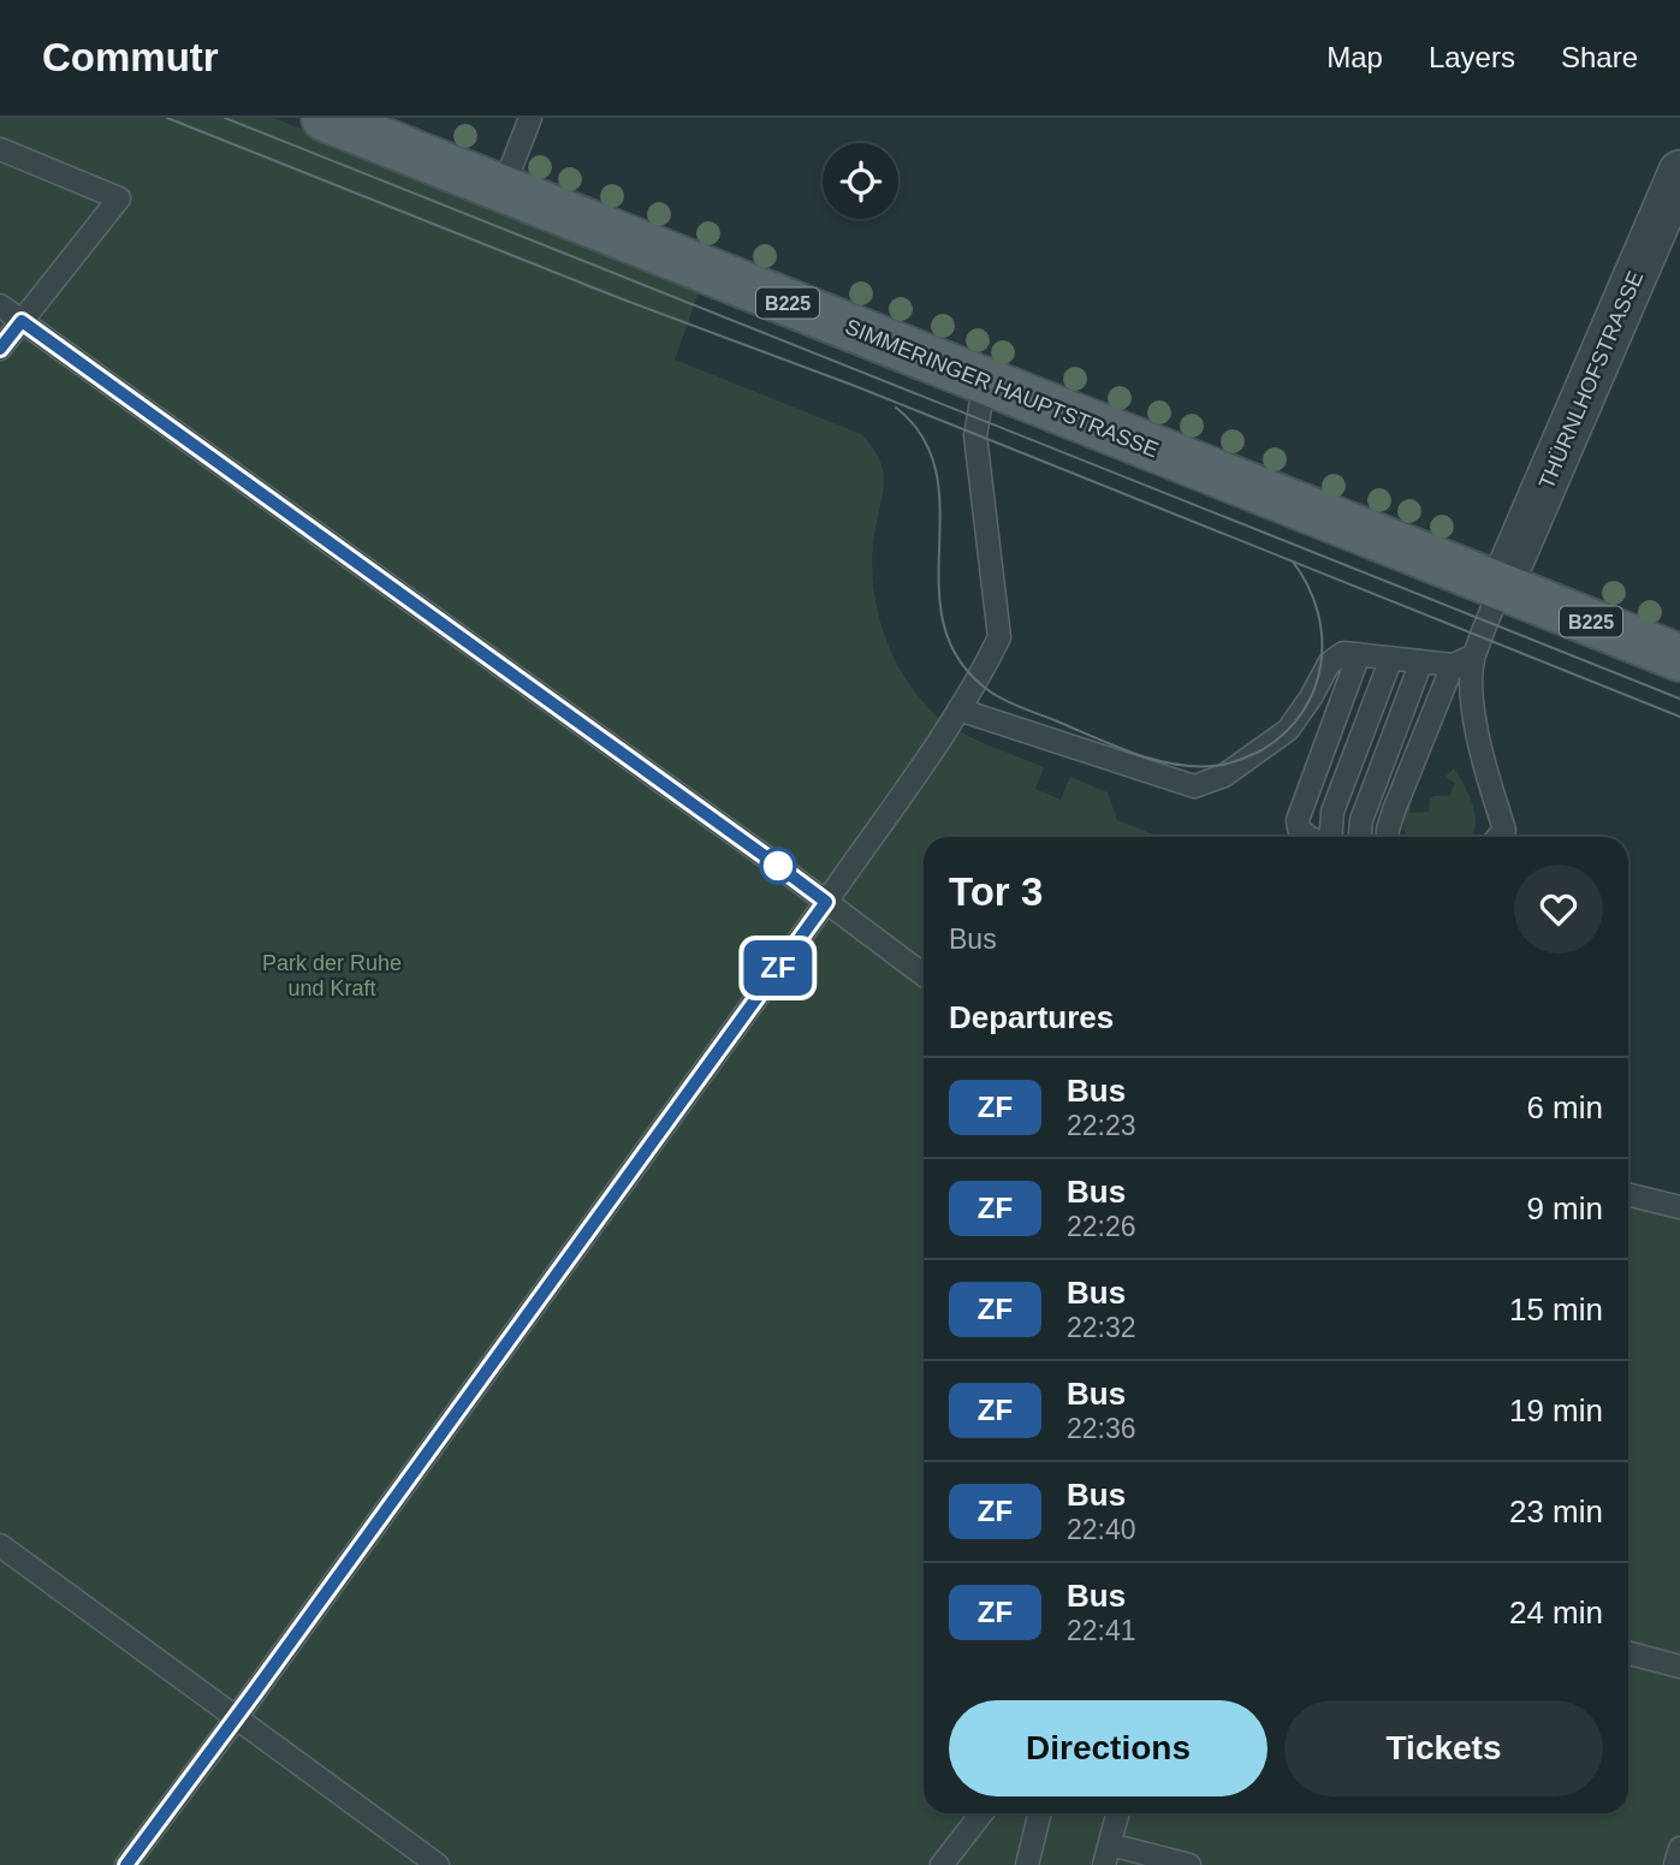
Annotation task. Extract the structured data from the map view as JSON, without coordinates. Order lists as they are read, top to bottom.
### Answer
{
  "streets": {
    "main road": ["B225", "SIMMERINGER HAUPTSTRASSE"],
    "street": ["THÜRNLHOFSTRASSE"]
  },
  "crossings": [
    ["THÜRNLHOFSTRASSE", "SIMMERINGER HAUPTSTRASSE"]
  ],
  "parks": ["Park der Ruhe und Kraft"],
  "lines": ["bus line ZF"],
  "page": {
    "header": "Commutr",
    "nav": ["Map", "Layers", "Share"],
    "on_map": "ZF",
    "heading": [
      ["Tor 3", "Bus"],
      "Departures"
    ],
    "list": [
      {
        "mark": "ZF",
        "name": "Bus",
        "note": "22:23",
        "value": "6 min"
      },
      {
        "mark": "ZF",
        "name": "Bus",
        "note": "22:26",
        "value": "9 min"
      },
      {
        "mark": "ZF",
        "name": "Bus",
        "note": "22:32",
        "value": "15 min"
      },
      {
        "mark": "ZF",
        "name": "Bus",
        "note": "22:36",
        "value": "19 min"
      },
      {
        "mark": "ZF",
        "name": "Bus",
        "note": "22:40",
        "value": "23 min"
      },
      {
        "mark": "ZF",
        "name": "Bus",
        "note": "22:41",
        "value": "24 min"
      }
    ],
    "buttons": ["Directions", "Tickets"]
  }
}
